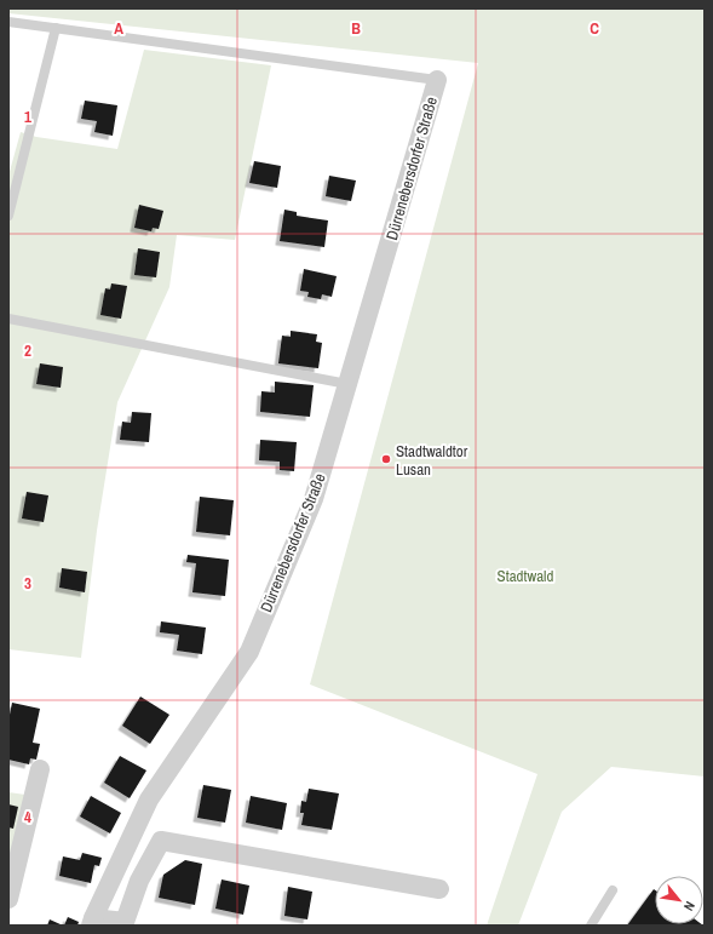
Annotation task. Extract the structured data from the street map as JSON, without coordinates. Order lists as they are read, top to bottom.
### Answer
{
  "streets": {
    "street": ["Dürrenebersdorfer Straße"]
  },
  "parks": ["Stadtwald"],
  "places": ["Stadtwaldtor Lusan"],
  "north": "bottom right",
  "grid": {
    "columns": ["A", "B", "C"],
    "rows": [
      "1",
      "2",
      "3",
      "4"
    ]
  }
}
